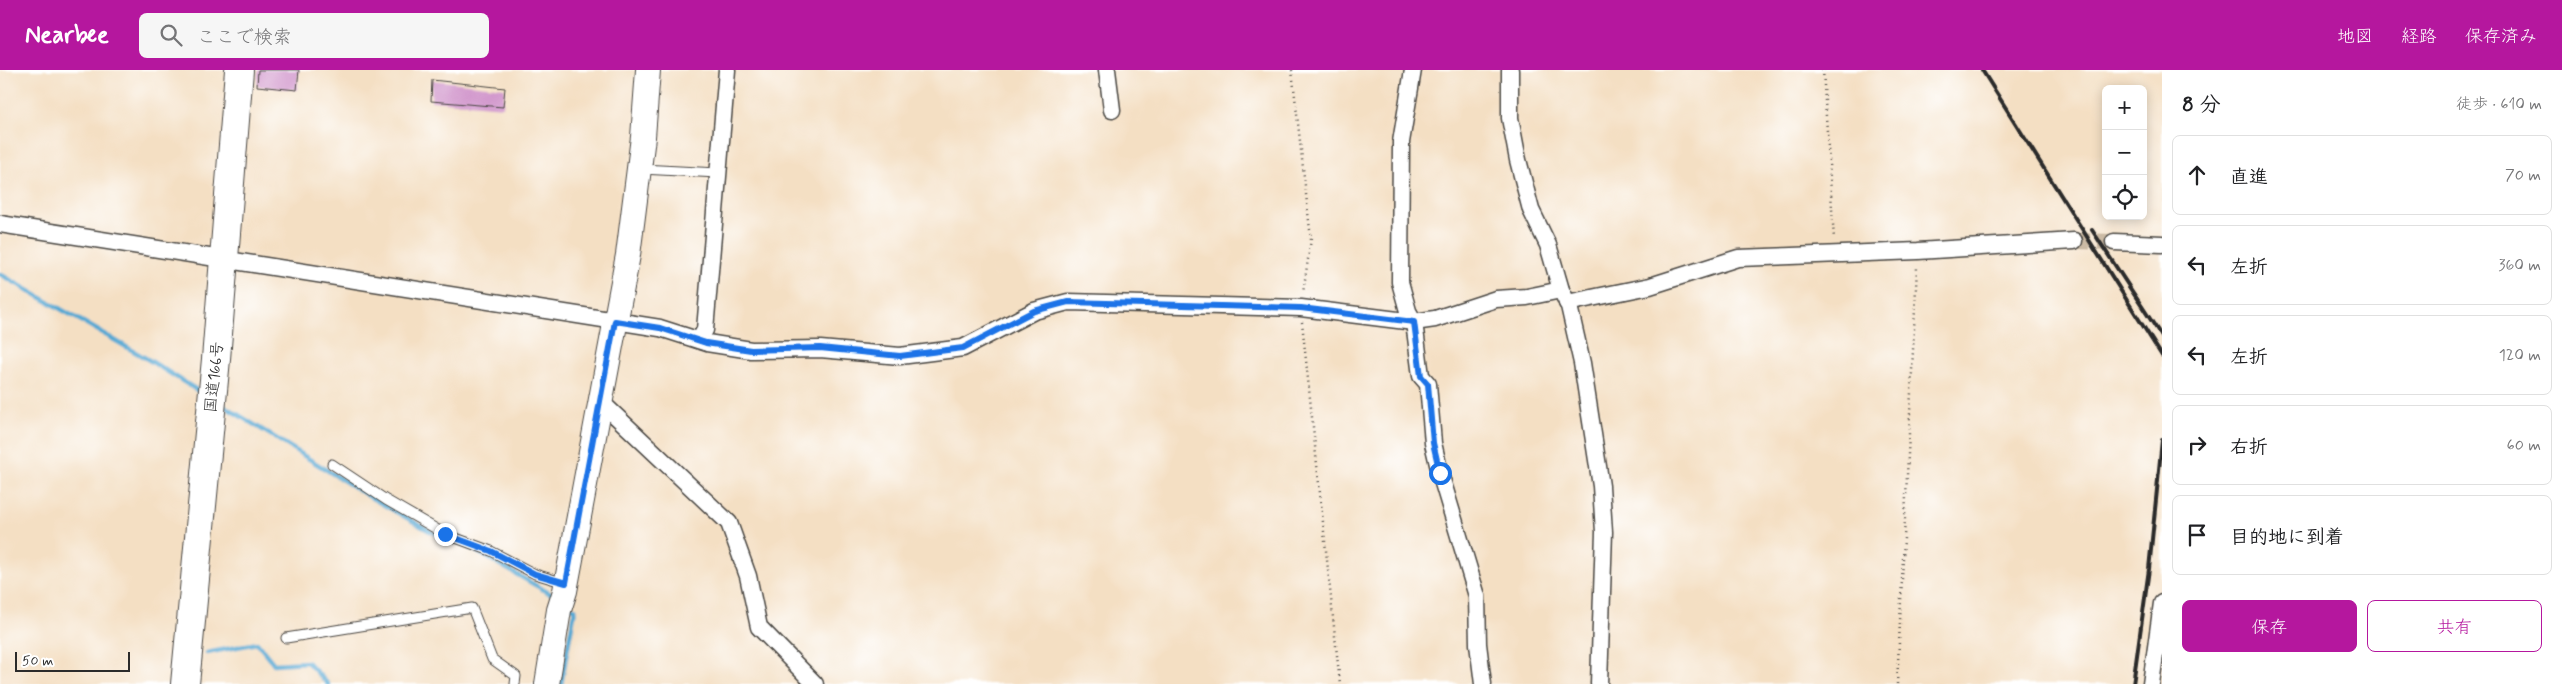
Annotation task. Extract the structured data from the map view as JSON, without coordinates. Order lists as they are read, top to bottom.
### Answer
{
  "streets": {
    "highway": ["国道166号"]
  },
  "scale_bar": "50 m",
  "page": {
    "header": "Nearbee",
    "search": "ここで検索",
    "nav": ["地図", "経路", "保存済み"],
    "heading": ["8 分", "徒歩 · 610 m"],
    "map_buttons": ["+", "−"],
    "list": [
      ["直進", "70 m"],
      ["左折", "360 m"],
      ["左折", "120 m"],
      ["右折", "60 m"],
      "目的地に到着"
    ],
    "buttons": ["保存", "共有"],
    "scale": "50 m"
  }
}
